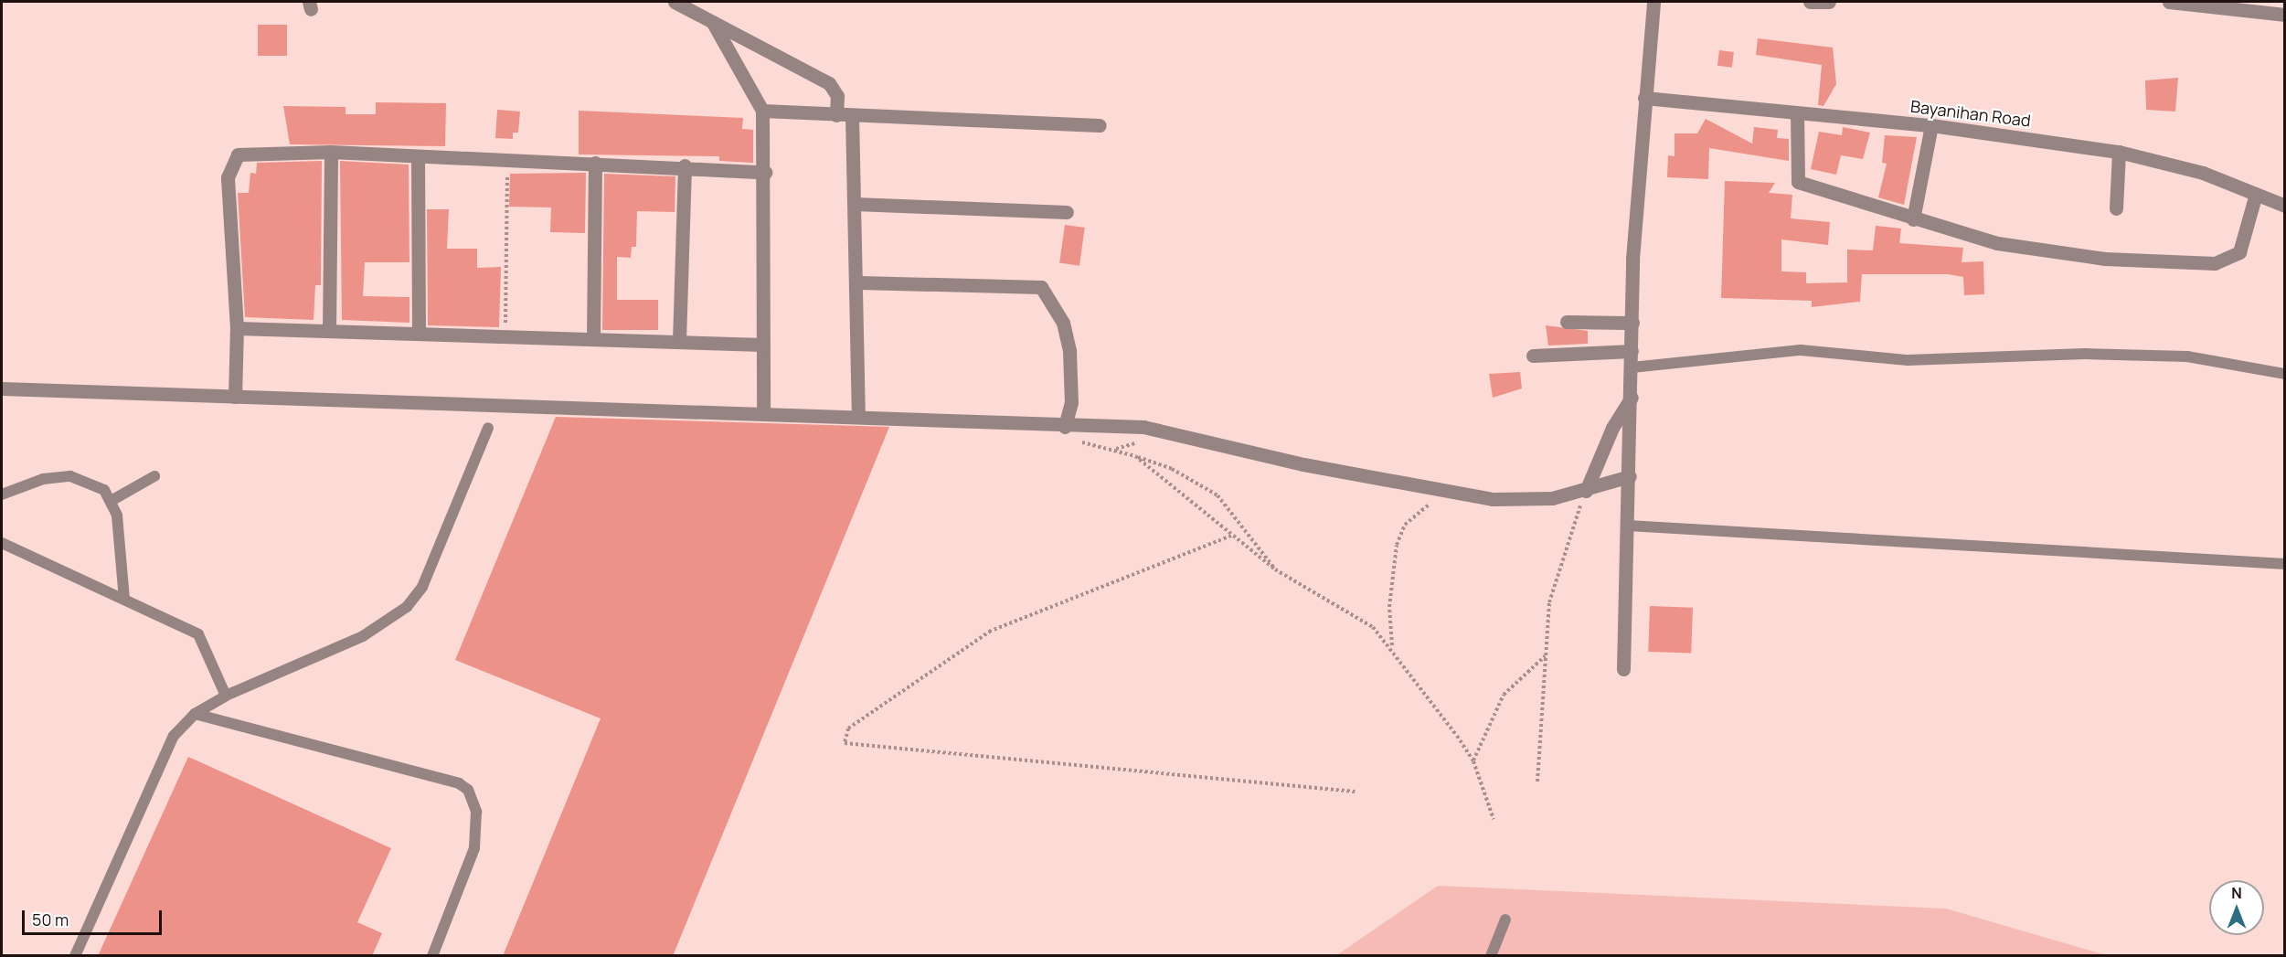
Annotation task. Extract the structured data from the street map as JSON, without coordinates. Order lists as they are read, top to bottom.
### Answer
{
  "streets": {
    "street": ["Bayanihan Road"]
  },
  "scale_bar": "50 m",
  "north": "top"
}
